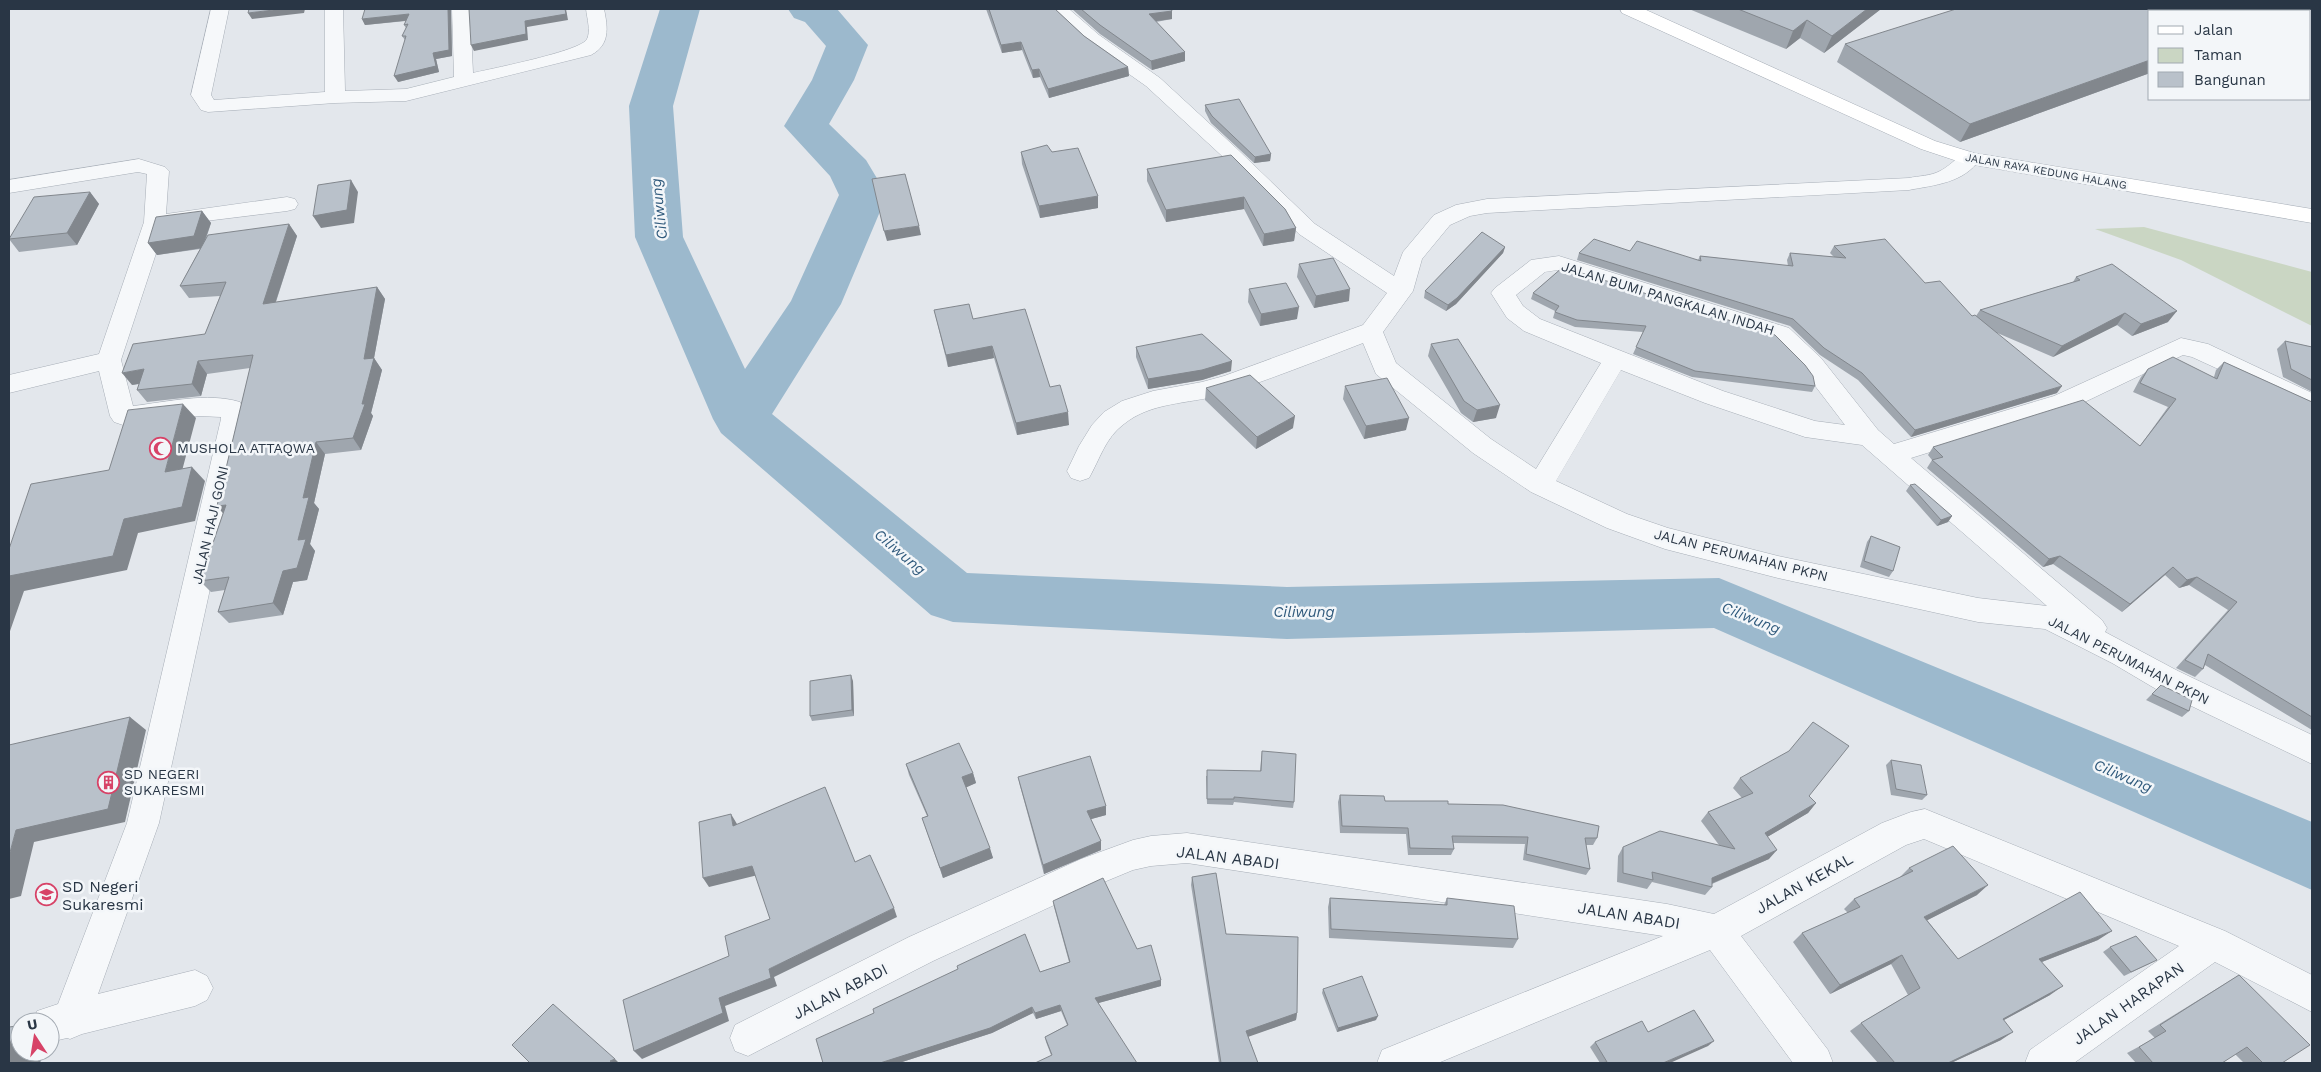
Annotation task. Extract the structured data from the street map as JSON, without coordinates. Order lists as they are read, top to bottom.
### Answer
{
  "streets": {
    "main road": ["JALAN RAYA KEDUNG HALANG"],
    "street": [
      "JALAN BUMI PANGKALAN INDAH",
      "JALAN HAJI GONI",
      "JALAN PERUMAHAN PKPN",
      "JALAN ABADI",
      "JALAN KEKAL",
      "JALAN HARAPAN"
    ]
  },
  "crossings": [
    ["JALAN BUMI PANGKALAN INDAH", "JALAN PERUMAHAN PKPN"],
    ["JALAN ABADI", "JALAN KEKAL"],
    ["JALAN KEKAL", "JALAN HARAPAN"]
  ],
  "water": ["Ciliwung"],
  "places": {
    "mosque": ["MUSHOLA ATTAQWA"],
    "building": ["SD NEGERI SUKARESMI"],
    "school or university": ["SD Negeri Sukaresmi"]
  },
  "legend": ["Jalan", "Taman", "Bangunan"],
  "north": "top"
}
